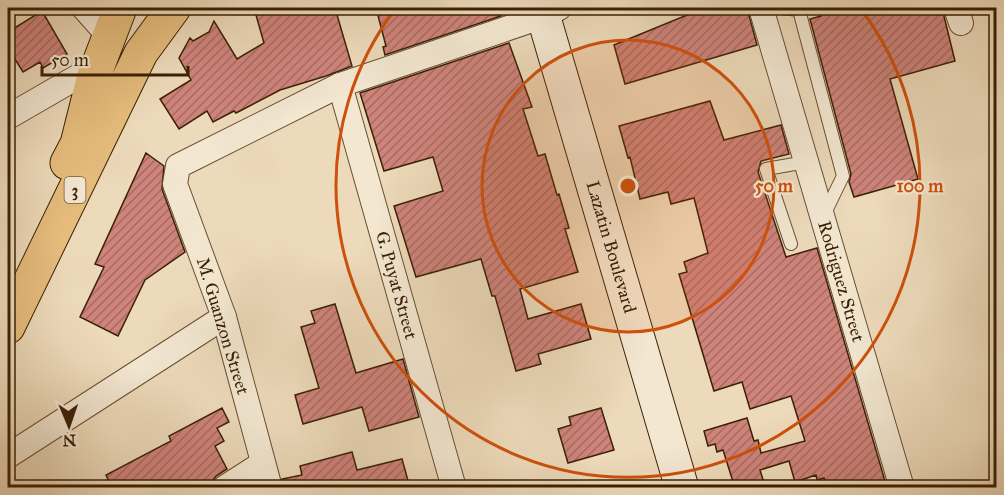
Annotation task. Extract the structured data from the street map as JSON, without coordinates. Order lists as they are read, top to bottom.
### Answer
{
  "streets": {
    "highway": ["3"],
    "main road": ["Lazatin Boulevard"],
    "street": ["Rodriguez Street", "G. Puyat Street", "M. Guanzon Street"]
  },
  "crossings": [
    ["G. Puyat Street", "M. Guanzon Street"]
  ],
  "scale_bar": "50 m",
  "north": "bottom",
  "rings": ["50 m", "100 m"]
}
